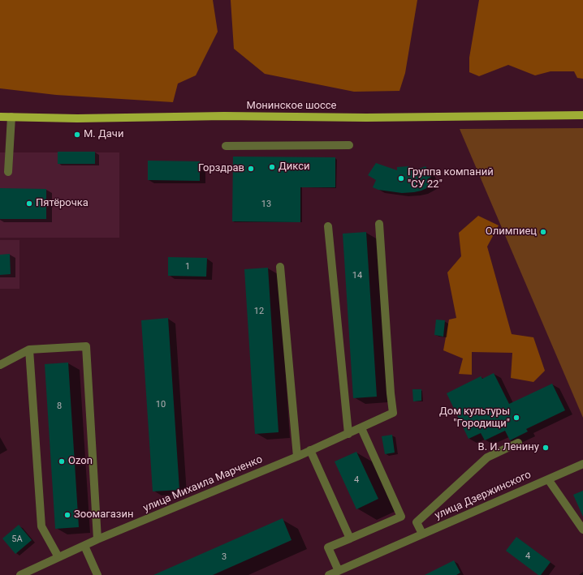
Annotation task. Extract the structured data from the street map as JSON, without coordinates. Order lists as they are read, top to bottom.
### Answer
{
  "streets": {
    "main road": ["Монинское шоссе"],
    "street": ["улица Михаила Марченко", "улица Дзержинского"]
  },
  "places": [
    "М. Дачи",
    "Дикси",
    "Горздрав",
    "Группа компаний \"СУ 22\"",
    "Пятёрочка",
    "Олимпиец",
    "Дом культуры \"Городищи\"",
    "В. И. Ленину",
    "Ozon",
    "Зоомагазин"
  ],
  "house_numbers": [
    "13",
    "1",
    "14",
    "12",
    "10",
    "8",
    "4",
    "5А",
    "4",
    "3"
  ]
}
